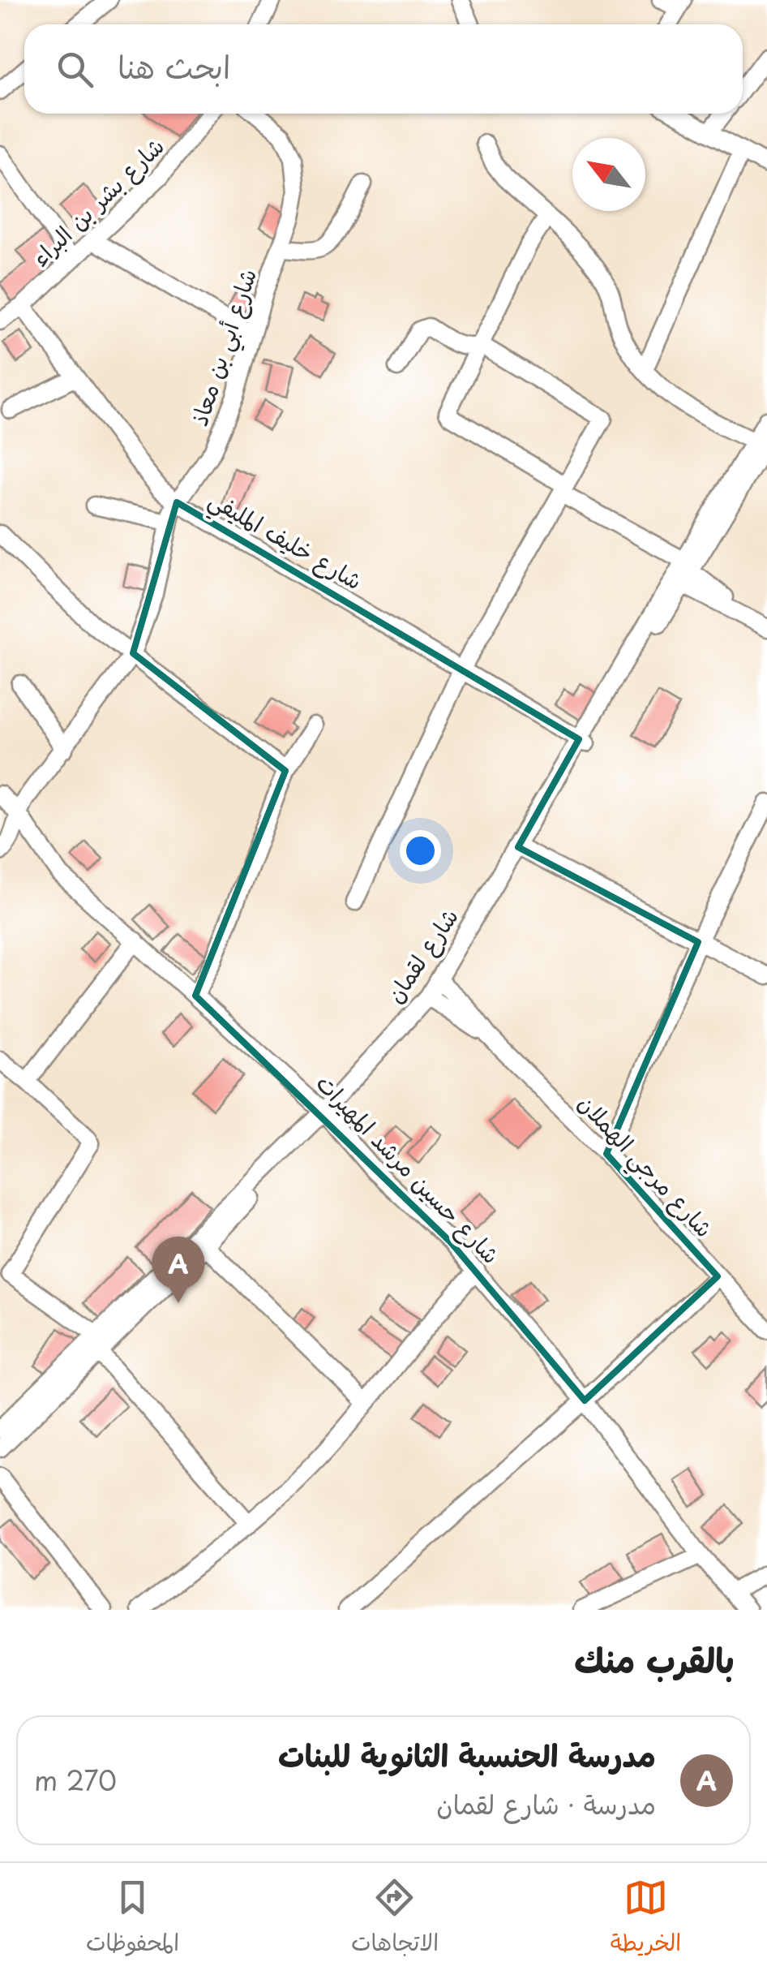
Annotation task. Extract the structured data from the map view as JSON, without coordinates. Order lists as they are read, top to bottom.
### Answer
{
  "streets": {
    "street": [
      "شارع بشر بن البراء",
      "شارع أبي بن معاذ",
      "شارع خليف المليفي",
      "شارع لقمان",
      "شارع مرجي الهملان",
      "شارع حسين مرشد المهيرات"
    ]
  },
  "crossings": [
    ["شارع بشر بن البراء", "شارع خليف المليفي"],
    ["شارع أبي بن معاذ", "شارع خليف المليفي"],
    ["شارع أبي بن معاذ", "شارع حسين مرشد المهيرات"],
    ["شارع خليف المليفي", "شارع لقمان"],
    ["شارع لقمان", "شارع مرجي الهملان"],
    ["شارع لقمان", "شارع حسين مرشد المهيرات"]
  ],
  "north": "top left",
  "page": {
    "search": "ابحث هنا",
    "pins": "A",
    "heading": "بالقرب منك",
    "list": [
      {
        "mark": "A",
        "name": "مدرسة الحنسبة الثانوية للبنات",
        "note": "مدرسة · شارع لقمان",
        "value": "270 m"
      }
    ],
    "nav": ["الخريطة", "الاتجاهات", "المحفوظات"]
  }
}
